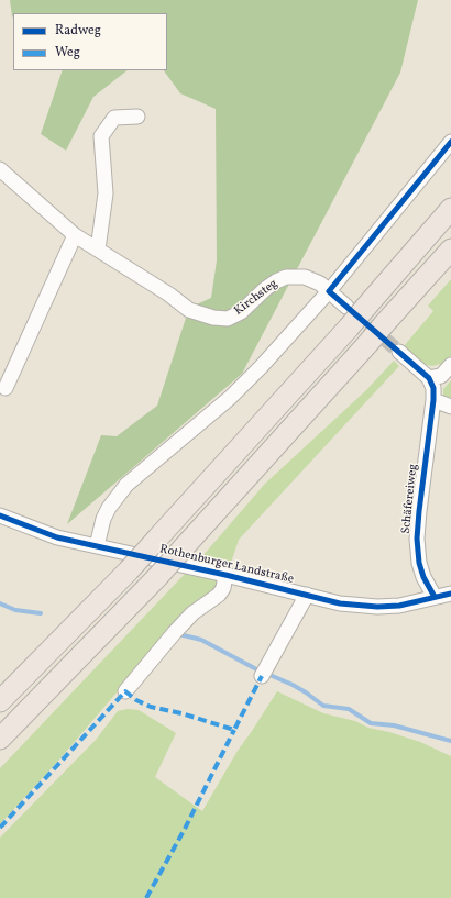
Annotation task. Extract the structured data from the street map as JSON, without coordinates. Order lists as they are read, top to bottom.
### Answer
{
  "streets": {
    "street": ["Kirchsteg", "Schäfereiweg", "Rothenburger Landstraße"]
  },
  "crossings": [
    ["Schäfereiweg", "Rothenburger Landstraße"]
  ],
  "legend": ["Radweg", "Weg"]
}
